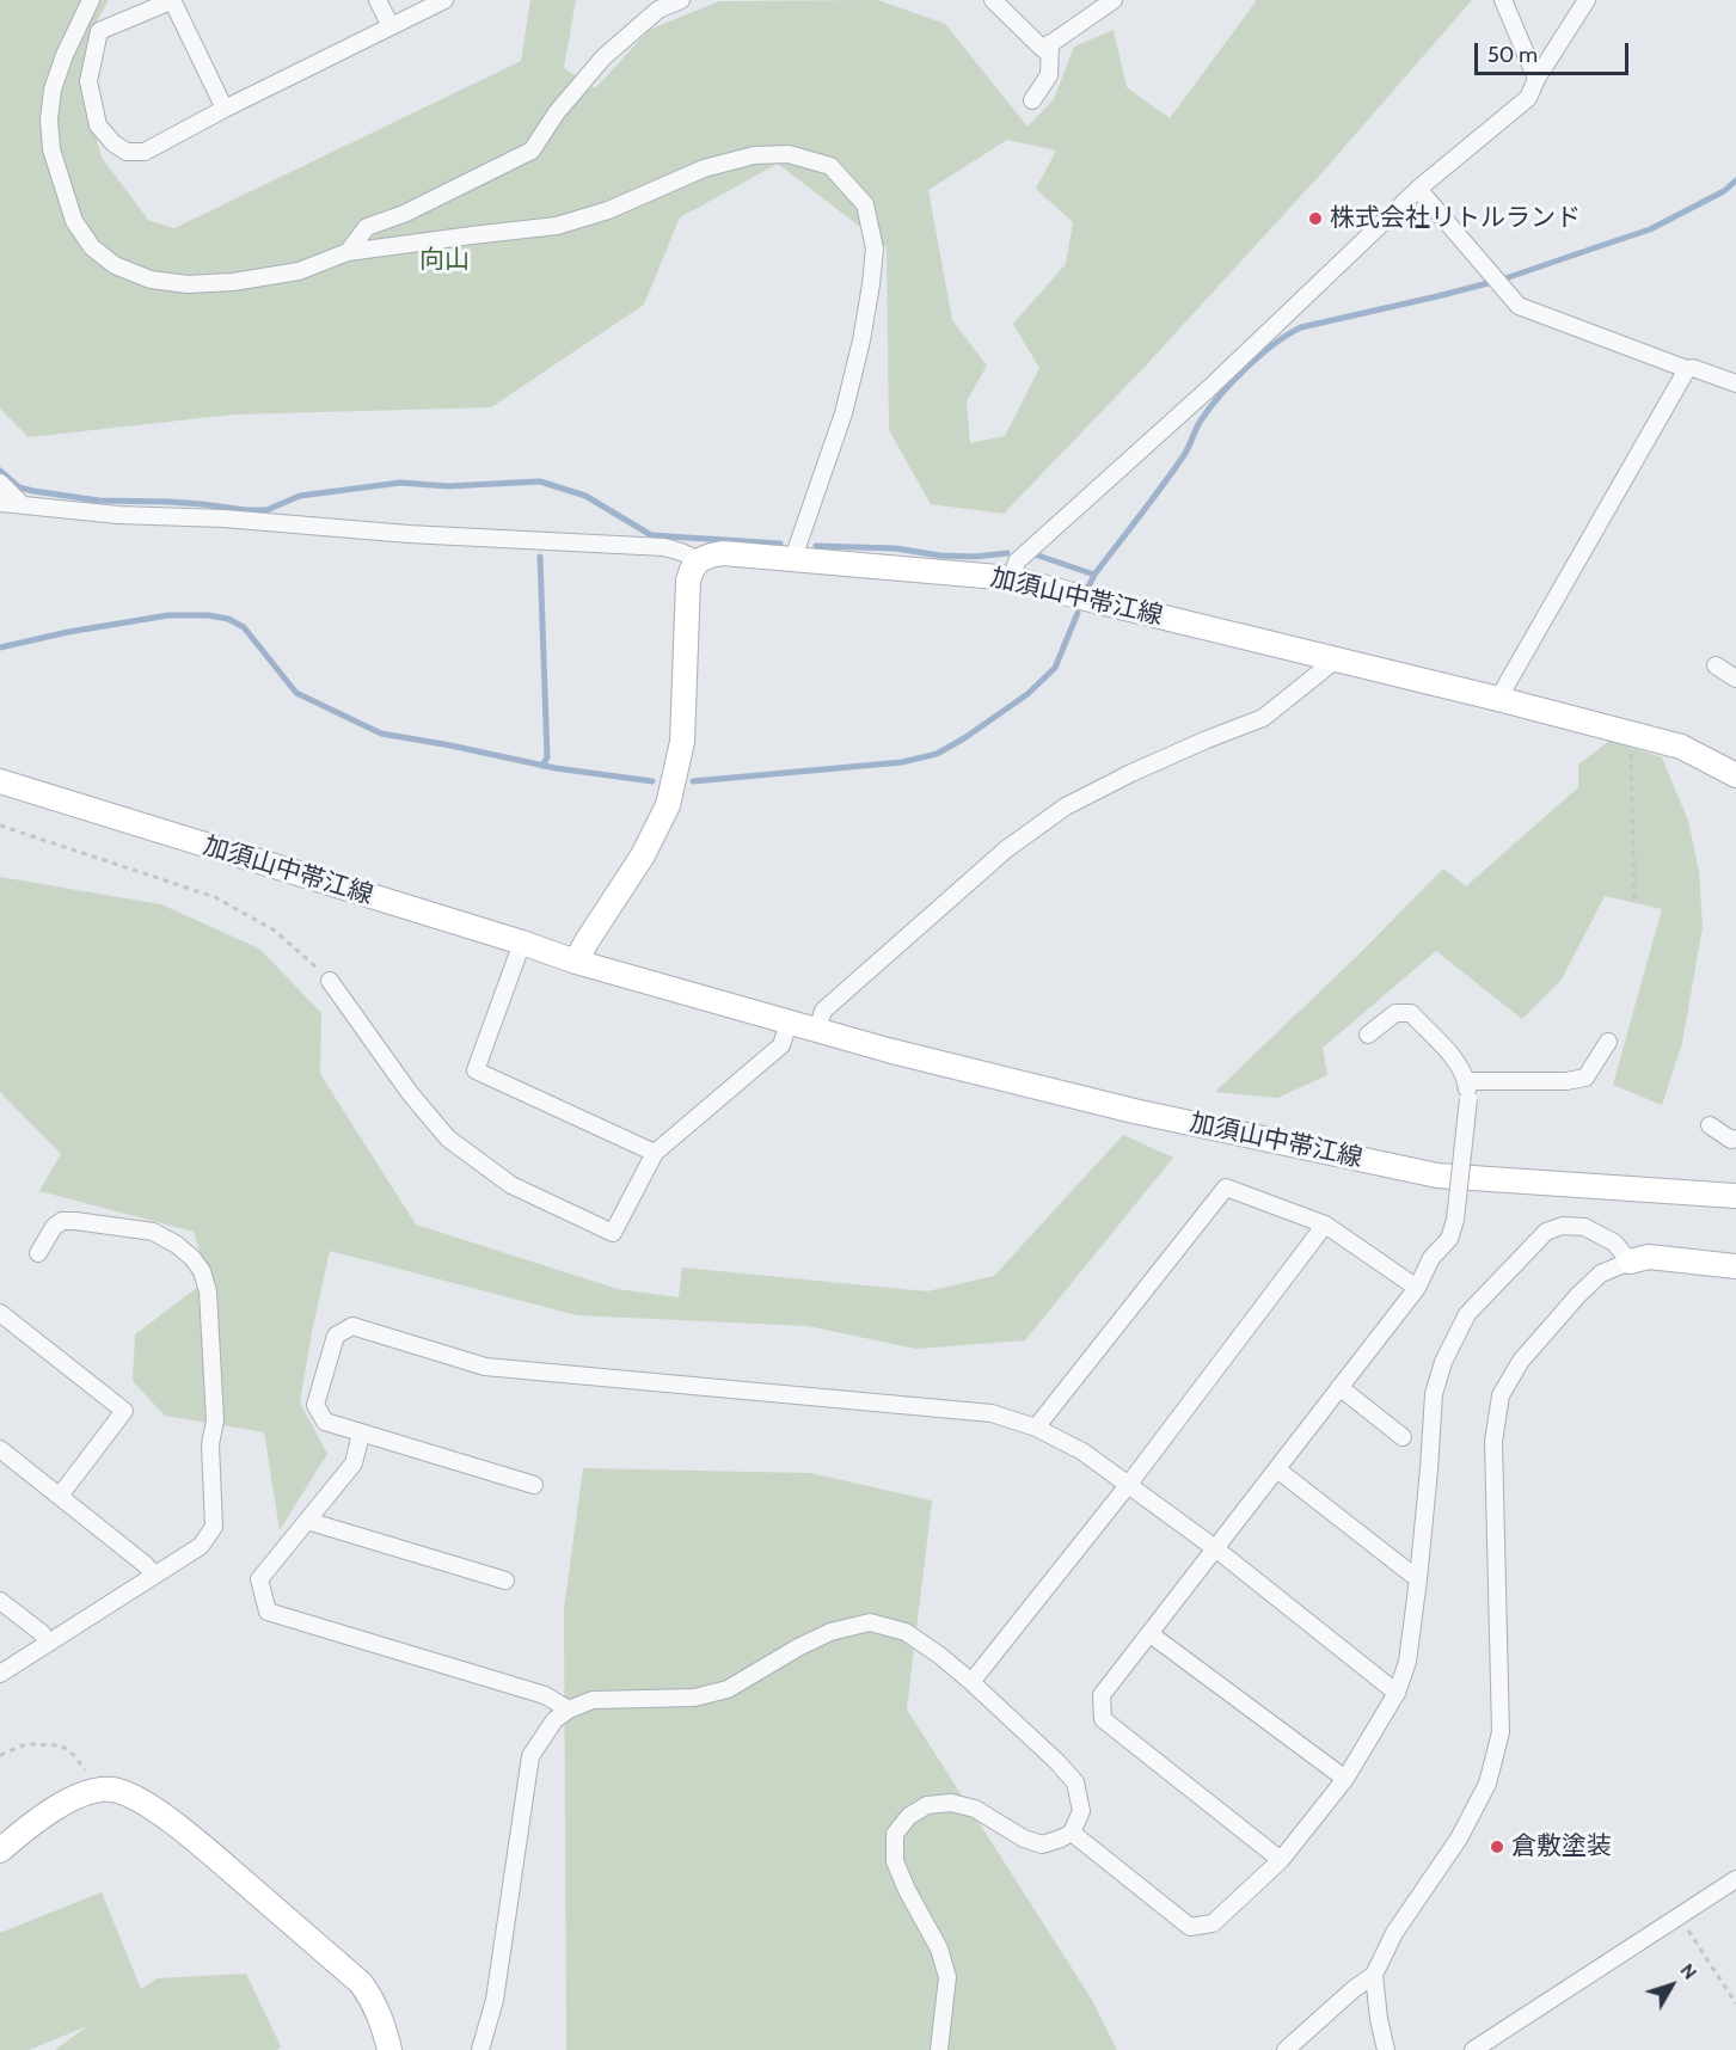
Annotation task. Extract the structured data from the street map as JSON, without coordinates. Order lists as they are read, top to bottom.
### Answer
{
  "streets": {
    "main road": ["加須山中帯江線"]
  },
  "parks": ["向山"],
  "places": ["株式会社リトルランド", "倉敷塗装"],
  "scale_bar": "50 m",
  "north": "top right"
}
